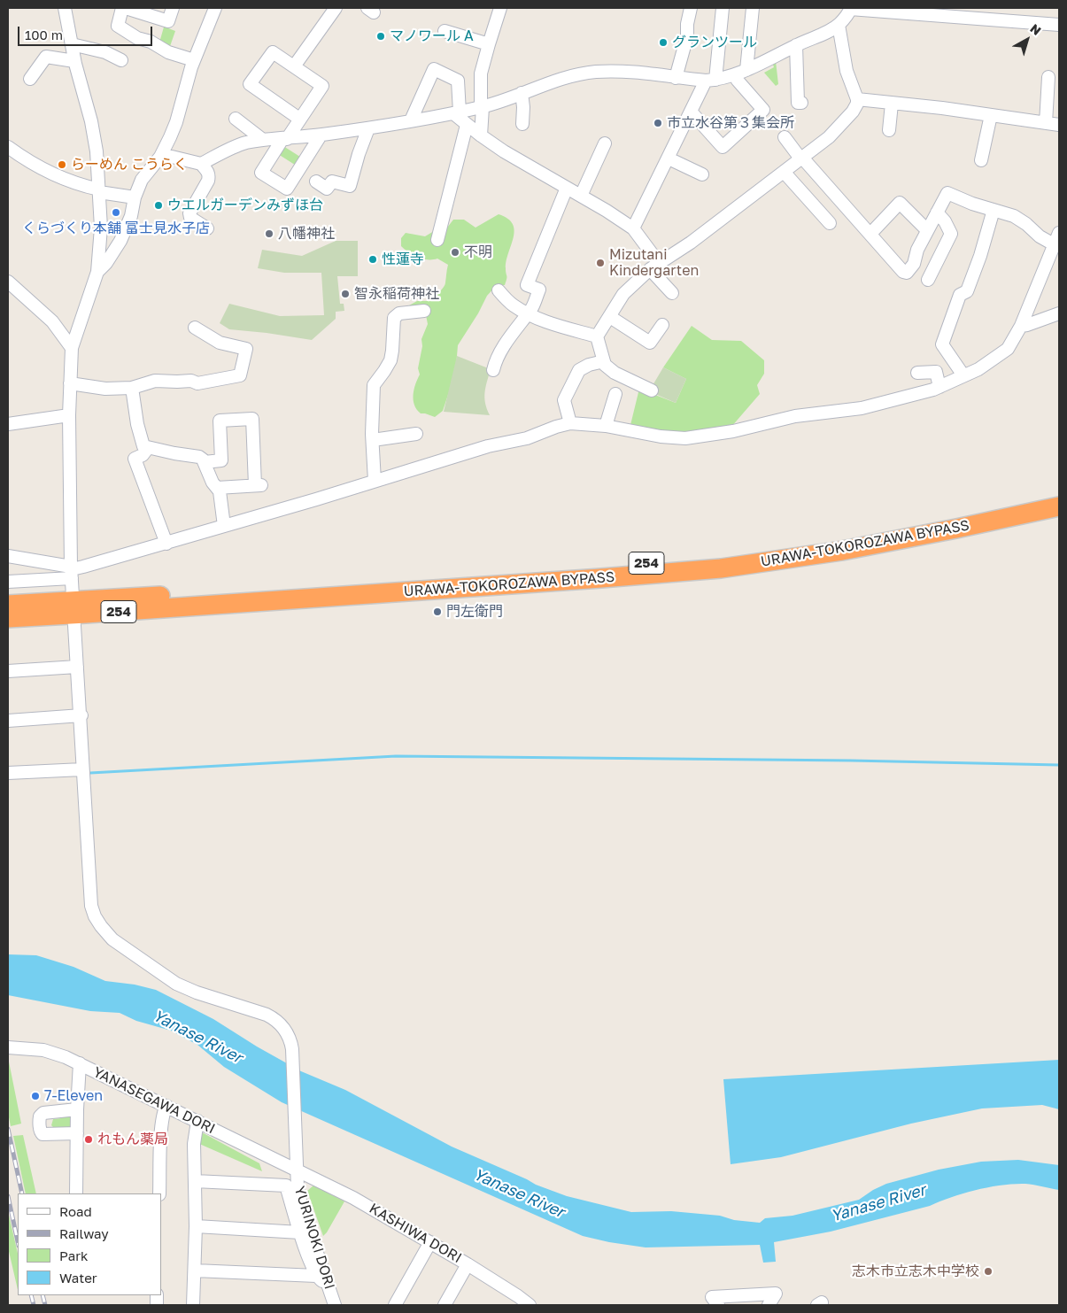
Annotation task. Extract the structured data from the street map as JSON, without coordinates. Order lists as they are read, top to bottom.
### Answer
{
  "streets": {
    "highway": ["URAWA-TOKOROZAWA BYPASS", "254"],
    "street": ["YANASEGAWA DORI", "KASHIWA DORI", "YURINOKI DORI"]
  },
  "crossings": [
    ["URAWA-TOKOROZAWA BYPASS", "YURINOKI DORI"],
    ["YANASEGAWA DORI", "KASHIWA DORI"],
    ["YANASEGAWA DORI", "YURINOKI DORI"],
    ["KASHIWA DORI", "YURINOKI DORI"]
  ],
  "water": ["Yanase River"],
  "places": [
    "マノワール A",
    "グランツール",
    "市立水谷第３集会所",
    "らーめん こうらく",
    "ウエルガーデンみずほ台",
    "くらづくり本舗 富士見水子店",
    "八幡神社",
    "不明",
    "性蓮寺",
    "Mizutani Kindergarten",
    "智永稲荷神社",
    "門左衛門",
    "7-Eleven",
    "れもん薬局",
    "志木市立志木中学校"
  ],
  "legend": [
    "Road",
    "Railway",
    "Park",
    "Water"
  ],
  "scale_bar": "100 m",
  "north": "top right"
}
